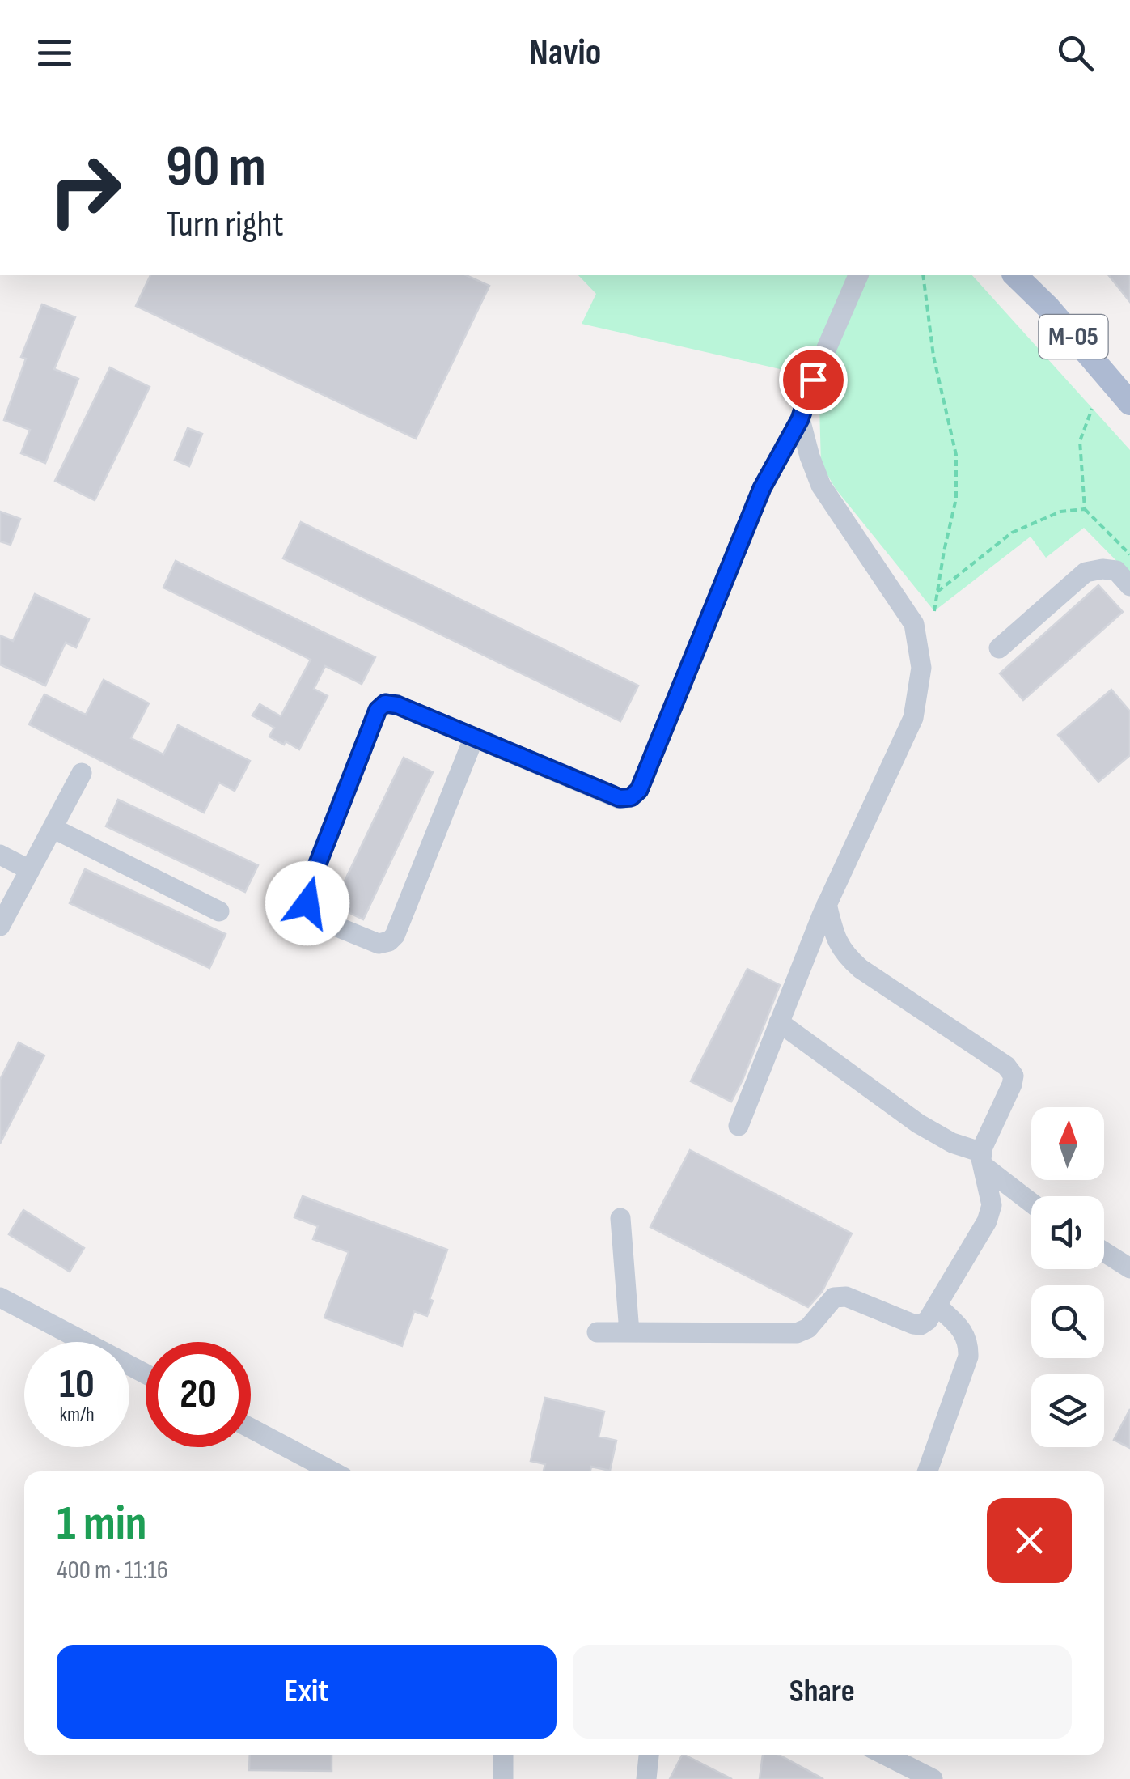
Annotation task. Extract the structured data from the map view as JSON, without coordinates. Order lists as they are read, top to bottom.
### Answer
{
  "streets": {
    "main road": ["М-05"]
  },
  "north": "top",
  "page": {
    "header": "Navio",
    "turn": ["90 m", "Turn right"],
    "speed": "10 km/h",
    "limit": "20",
    "heading": ["1 min", "400 m · 11:16"],
    "buttons": ["Exit", "Share"]
  }
}
